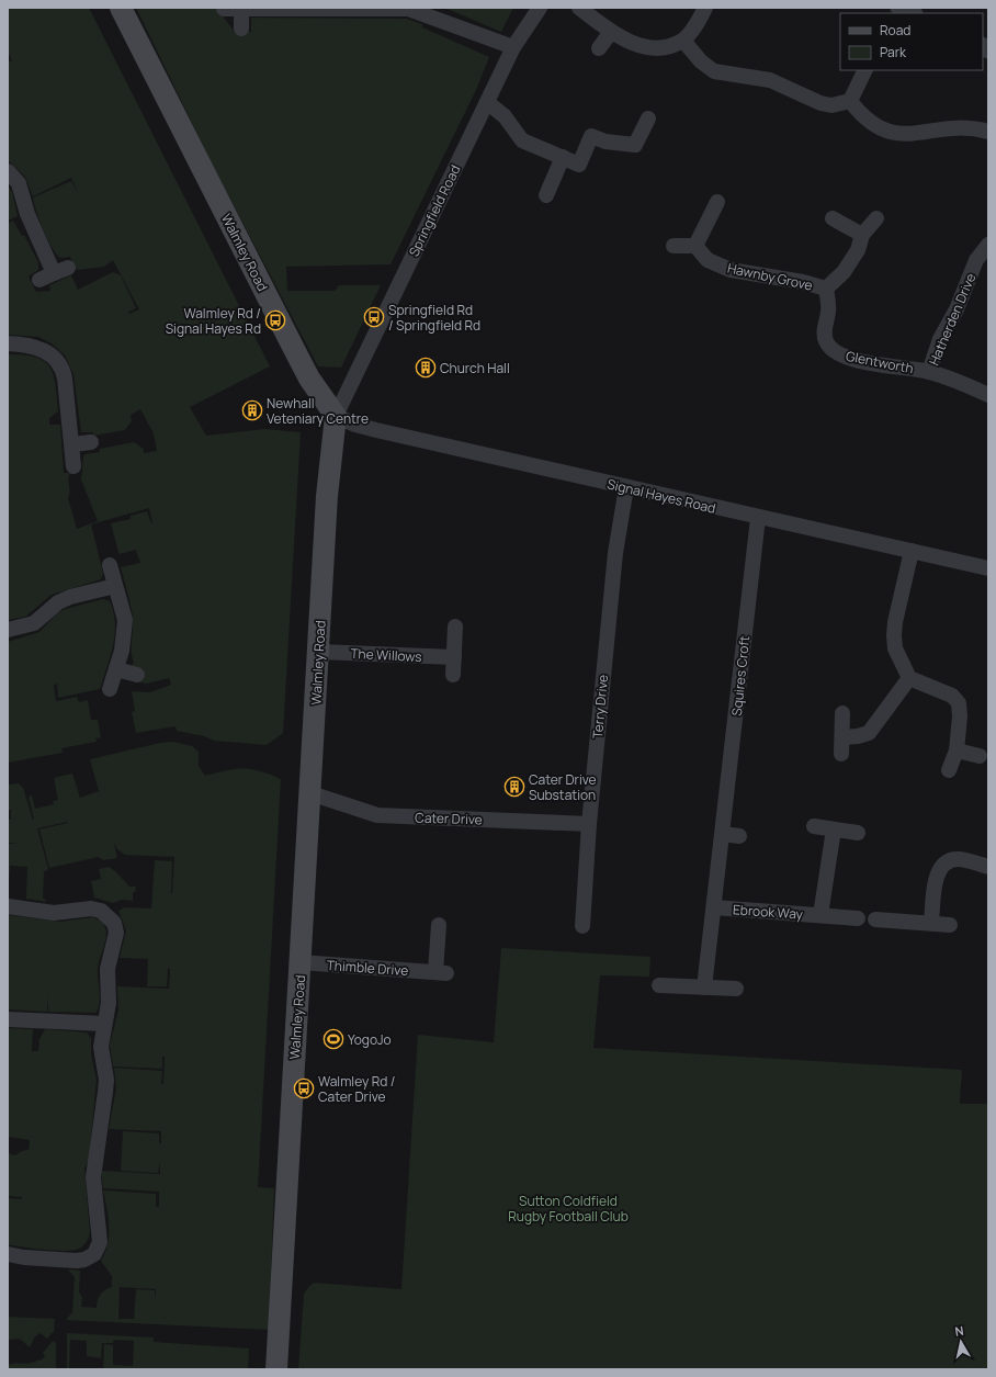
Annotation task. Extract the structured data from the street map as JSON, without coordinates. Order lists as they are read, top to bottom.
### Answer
{
  "streets": {
    "main road": ["Walmley Road"],
    "street": [
      "Springfield Road",
      "Hawnby Grove",
      "Hatherden Drive",
      "Glentworth",
      "Signal Hayes Road",
      "The Willows",
      "Squires Croft",
      "Terry Drive",
      "Cater Drive",
      "Ebrook Way",
      "Thimble Drive"
    ]
  },
  "crossings": [
    ["Springfield Road", "Walmley Road"],
    ["Springfield Road", "Signal Hayes Road"],
    ["Walmley Road", "Signal Hayes Road"],
    ["Walmley Road", "The Willows"],
    ["Walmley Road", "Cater Drive"],
    ["Walmley Road", "Thimble Drive"],
    ["Hawnby Grove", "Glentworth"],
    ["Hatherden Drive", "Glentworth"],
    ["Signal Hayes Road", "Squires Croft"],
    ["Signal Hayes Road", "Terry Drive"],
    ["Squires Croft", "Ebrook Way"],
    ["Terry Drive", "Cater Drive"]
  ],
  "parks": ["Sutton Coldfield Rugby Football Club"],
  "places": {
    "bus stop": ["Springfield Rd / Springfield Rd", "Walmley Rd / Signal Hayes Rd", "Walmley Rd / Cater Drive"],
    "building": ["Church Hall", "Newhall Veteniary Centre", "Cater Drive Substation"],
    "sports": ["YogoJo"]
  },
  "legend": ["Road", "Park"],
  "north": "top"
}
